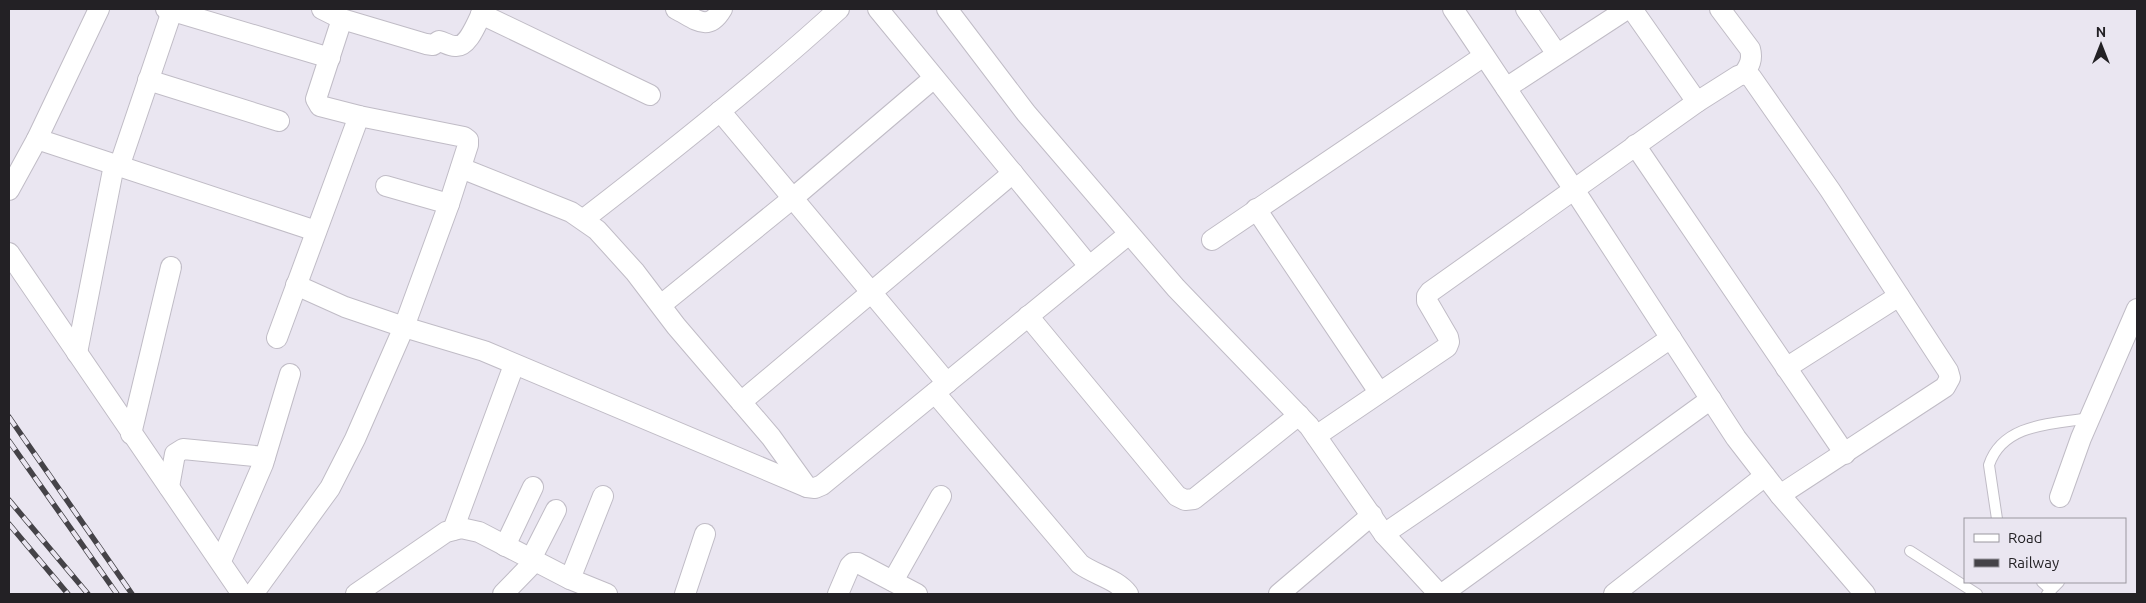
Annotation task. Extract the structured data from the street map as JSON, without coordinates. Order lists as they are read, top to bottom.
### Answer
{
  "legend": ["Road", "Railway"],
  "north": "top"
}
